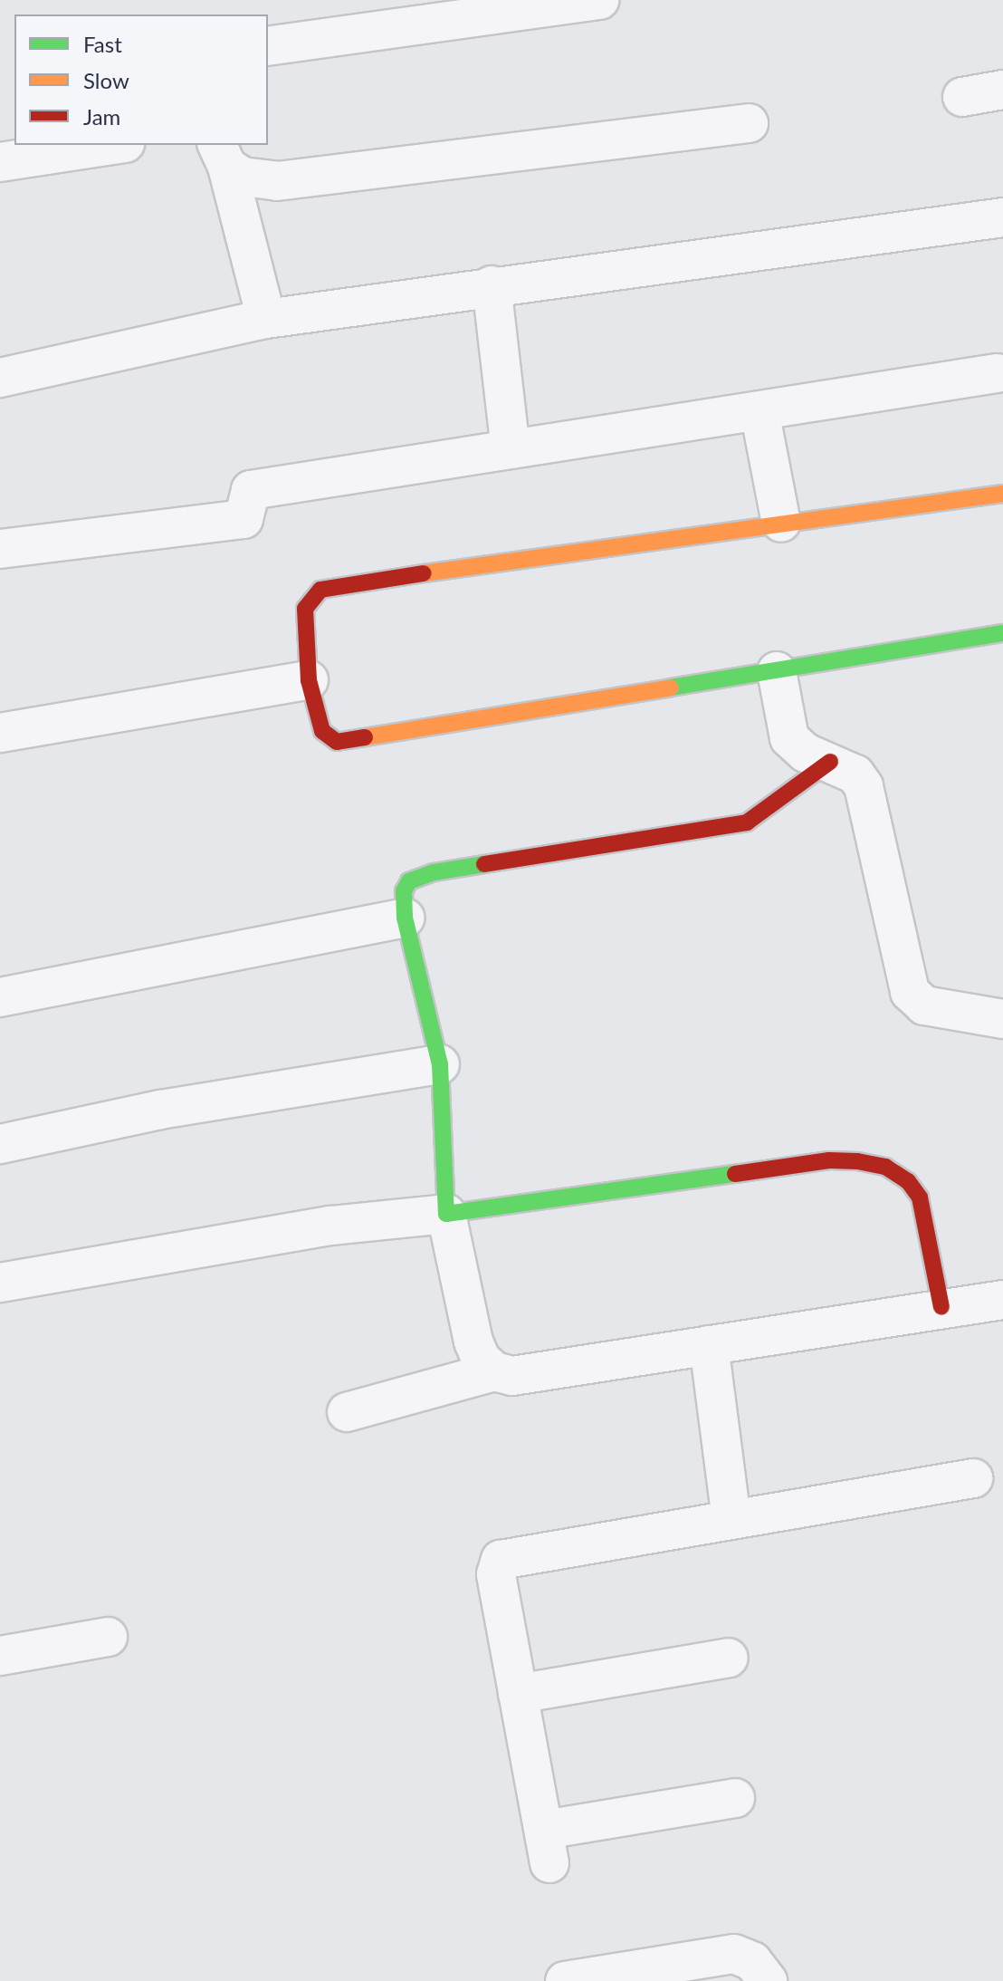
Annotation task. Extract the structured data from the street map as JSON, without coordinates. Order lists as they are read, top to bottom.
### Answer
{
  "legend": ["Fast", "Slow", "Jam"]
}
